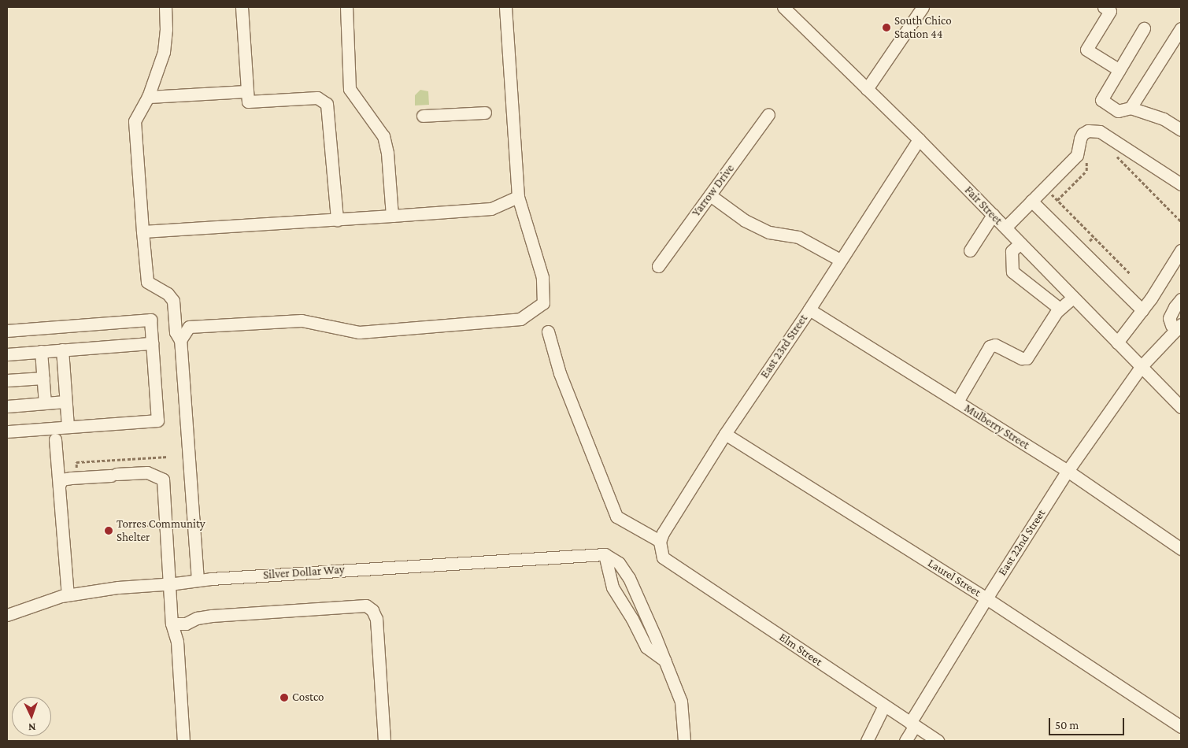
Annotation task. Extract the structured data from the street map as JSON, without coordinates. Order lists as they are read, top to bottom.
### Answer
{
  "streets": {
    "street": [
      "Yarrow Drive",
      "Fair Street",
      "East 23rd Street",
      "Mulberry Street",
      "East 22nd Street",
      "Silver Dollar Way",
      "Laurel Street",
      "Elm Street"
    ]
  },
  "crossings": [
    ["Fair Street", "East 23rd Street"],
    ["Fair Street", "East 22nd Street"],
    ["East 23rd Street", "Mulberry Street"],
    ["East 23rd Street", "Laurel Street"],
    ["East 23rd Street", "Elm Street"],
    ["Mulberry Street", "East 22nd Street"],
    ["East 22nd Street", "Laurel Street"],
    ["East 22nd Street", "Elm Street"]
  ],
  "places": ["South Chico Station 44", "Torres Community Shelter", "Costco"],
  "scale_bar": "50 m",
  "north": "bottom"
}
